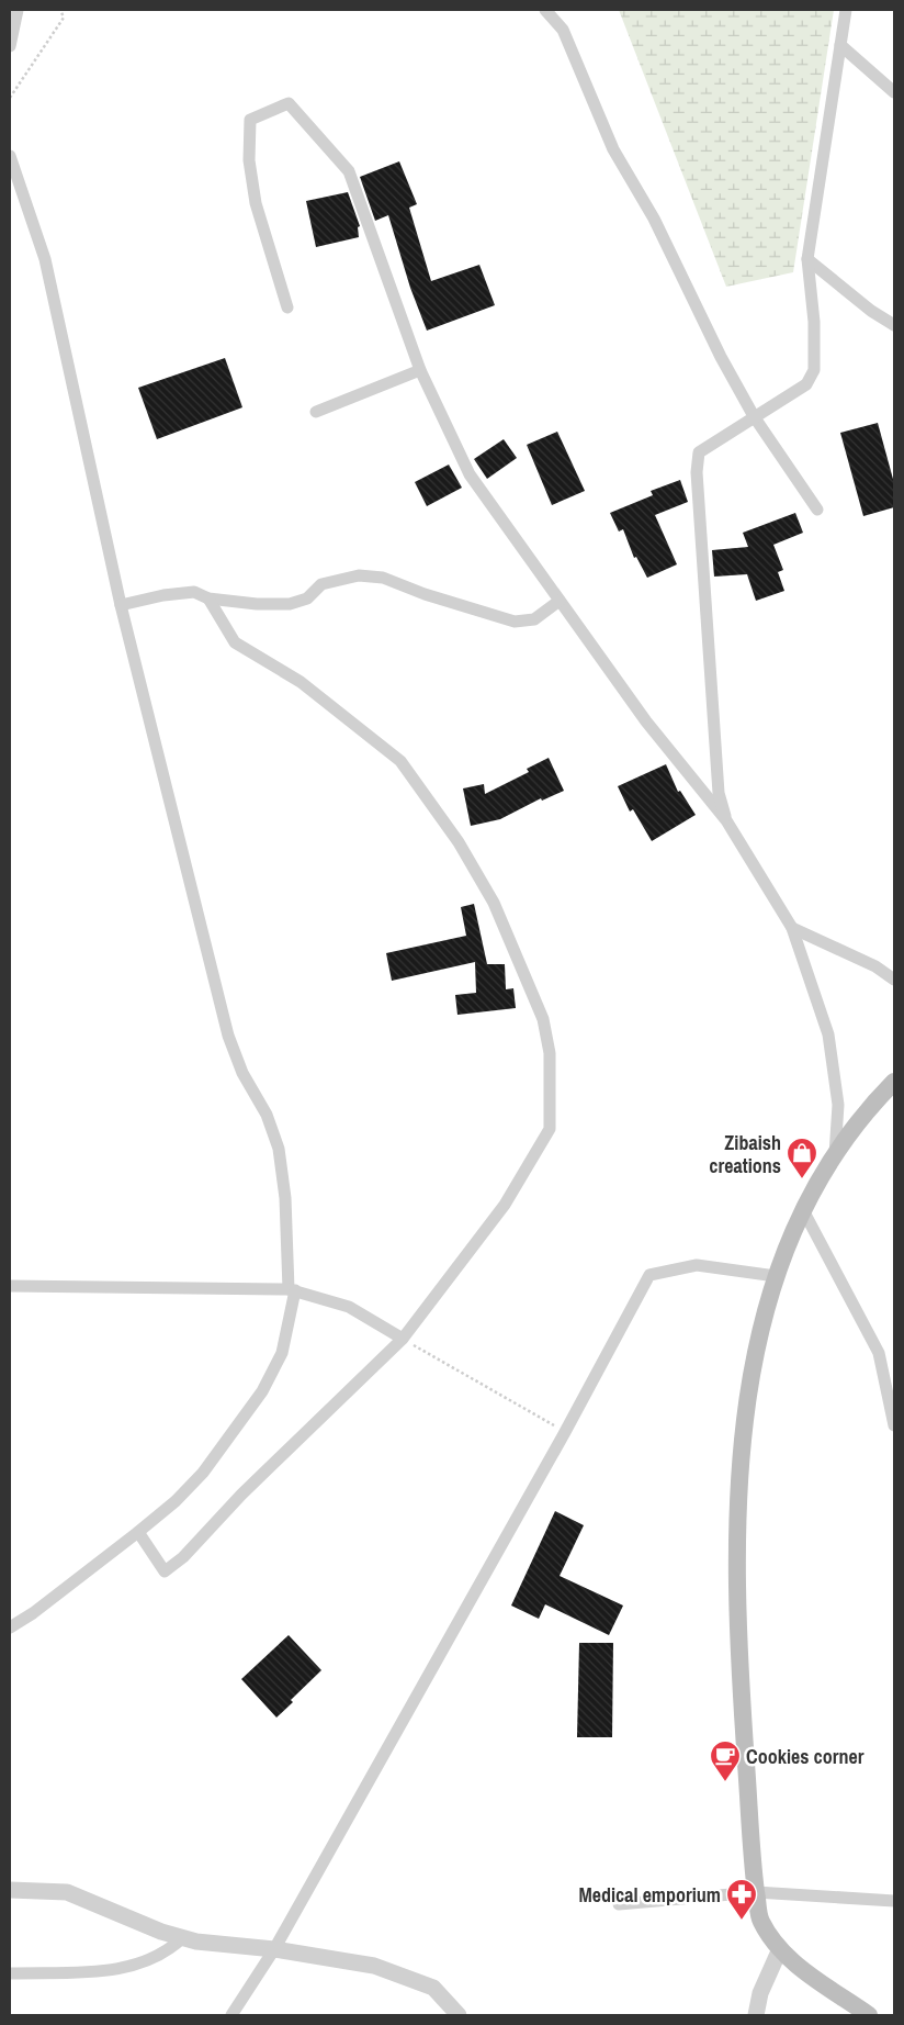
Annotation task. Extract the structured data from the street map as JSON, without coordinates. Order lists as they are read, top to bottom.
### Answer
{
  "places": {
    "shop": ["Zibaish creations"],
    "cafe": ["Cookies corner"],
    "pharmacy": ["Medical emporium"]
  }
}
